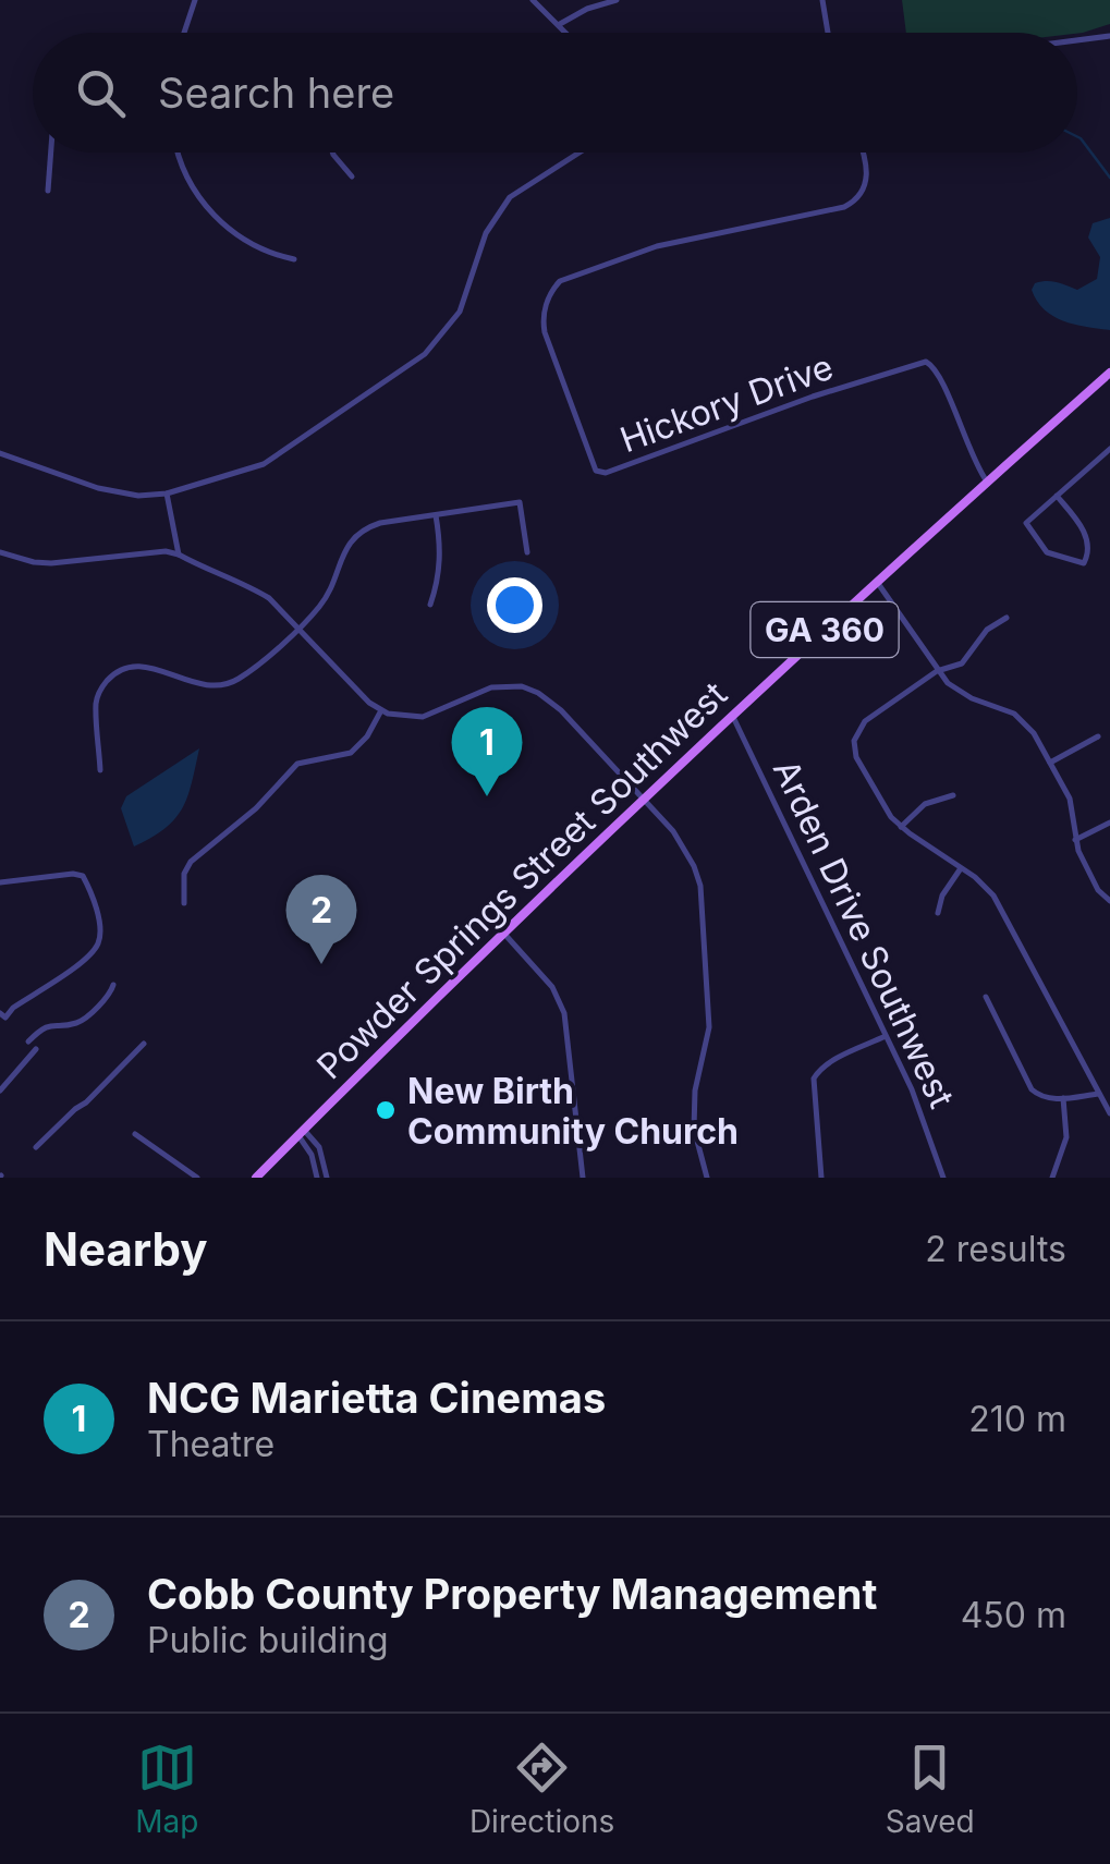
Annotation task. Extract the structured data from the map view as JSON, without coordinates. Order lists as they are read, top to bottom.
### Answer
{
  "streets": {
    "main road": ["GA 360", "Powder Springs Street Southwest"],
    "street": ["Hickory Drive", "Arden Drive Southwest"]
  },
  "crossings": [
    ["Hickory Drive", "Powder Springs Street Southwest"],
    ["Powder Springs Street Southwest", "Arden Drive Southwest"]
  ],
  "places": ["New Birth Community Church"],
  "page": {
    "search": "Search here",
    "pins": ["1", "2"],
    "heading": ["Nearby", "2 results"],
    "list": [
      {
        "mark": "1",
        "name": "NCG Marietta Cinemas",
        "note": "Theatre",
        "value": "210 m"
      },
      {
        "mark": "2",
        "name": "Cobb County Property Management",
        "note": "Public building",
        "value": "450 m"
      }
    ],
    "nav": ["Map", "Directions", "Saved"]
  }
}
